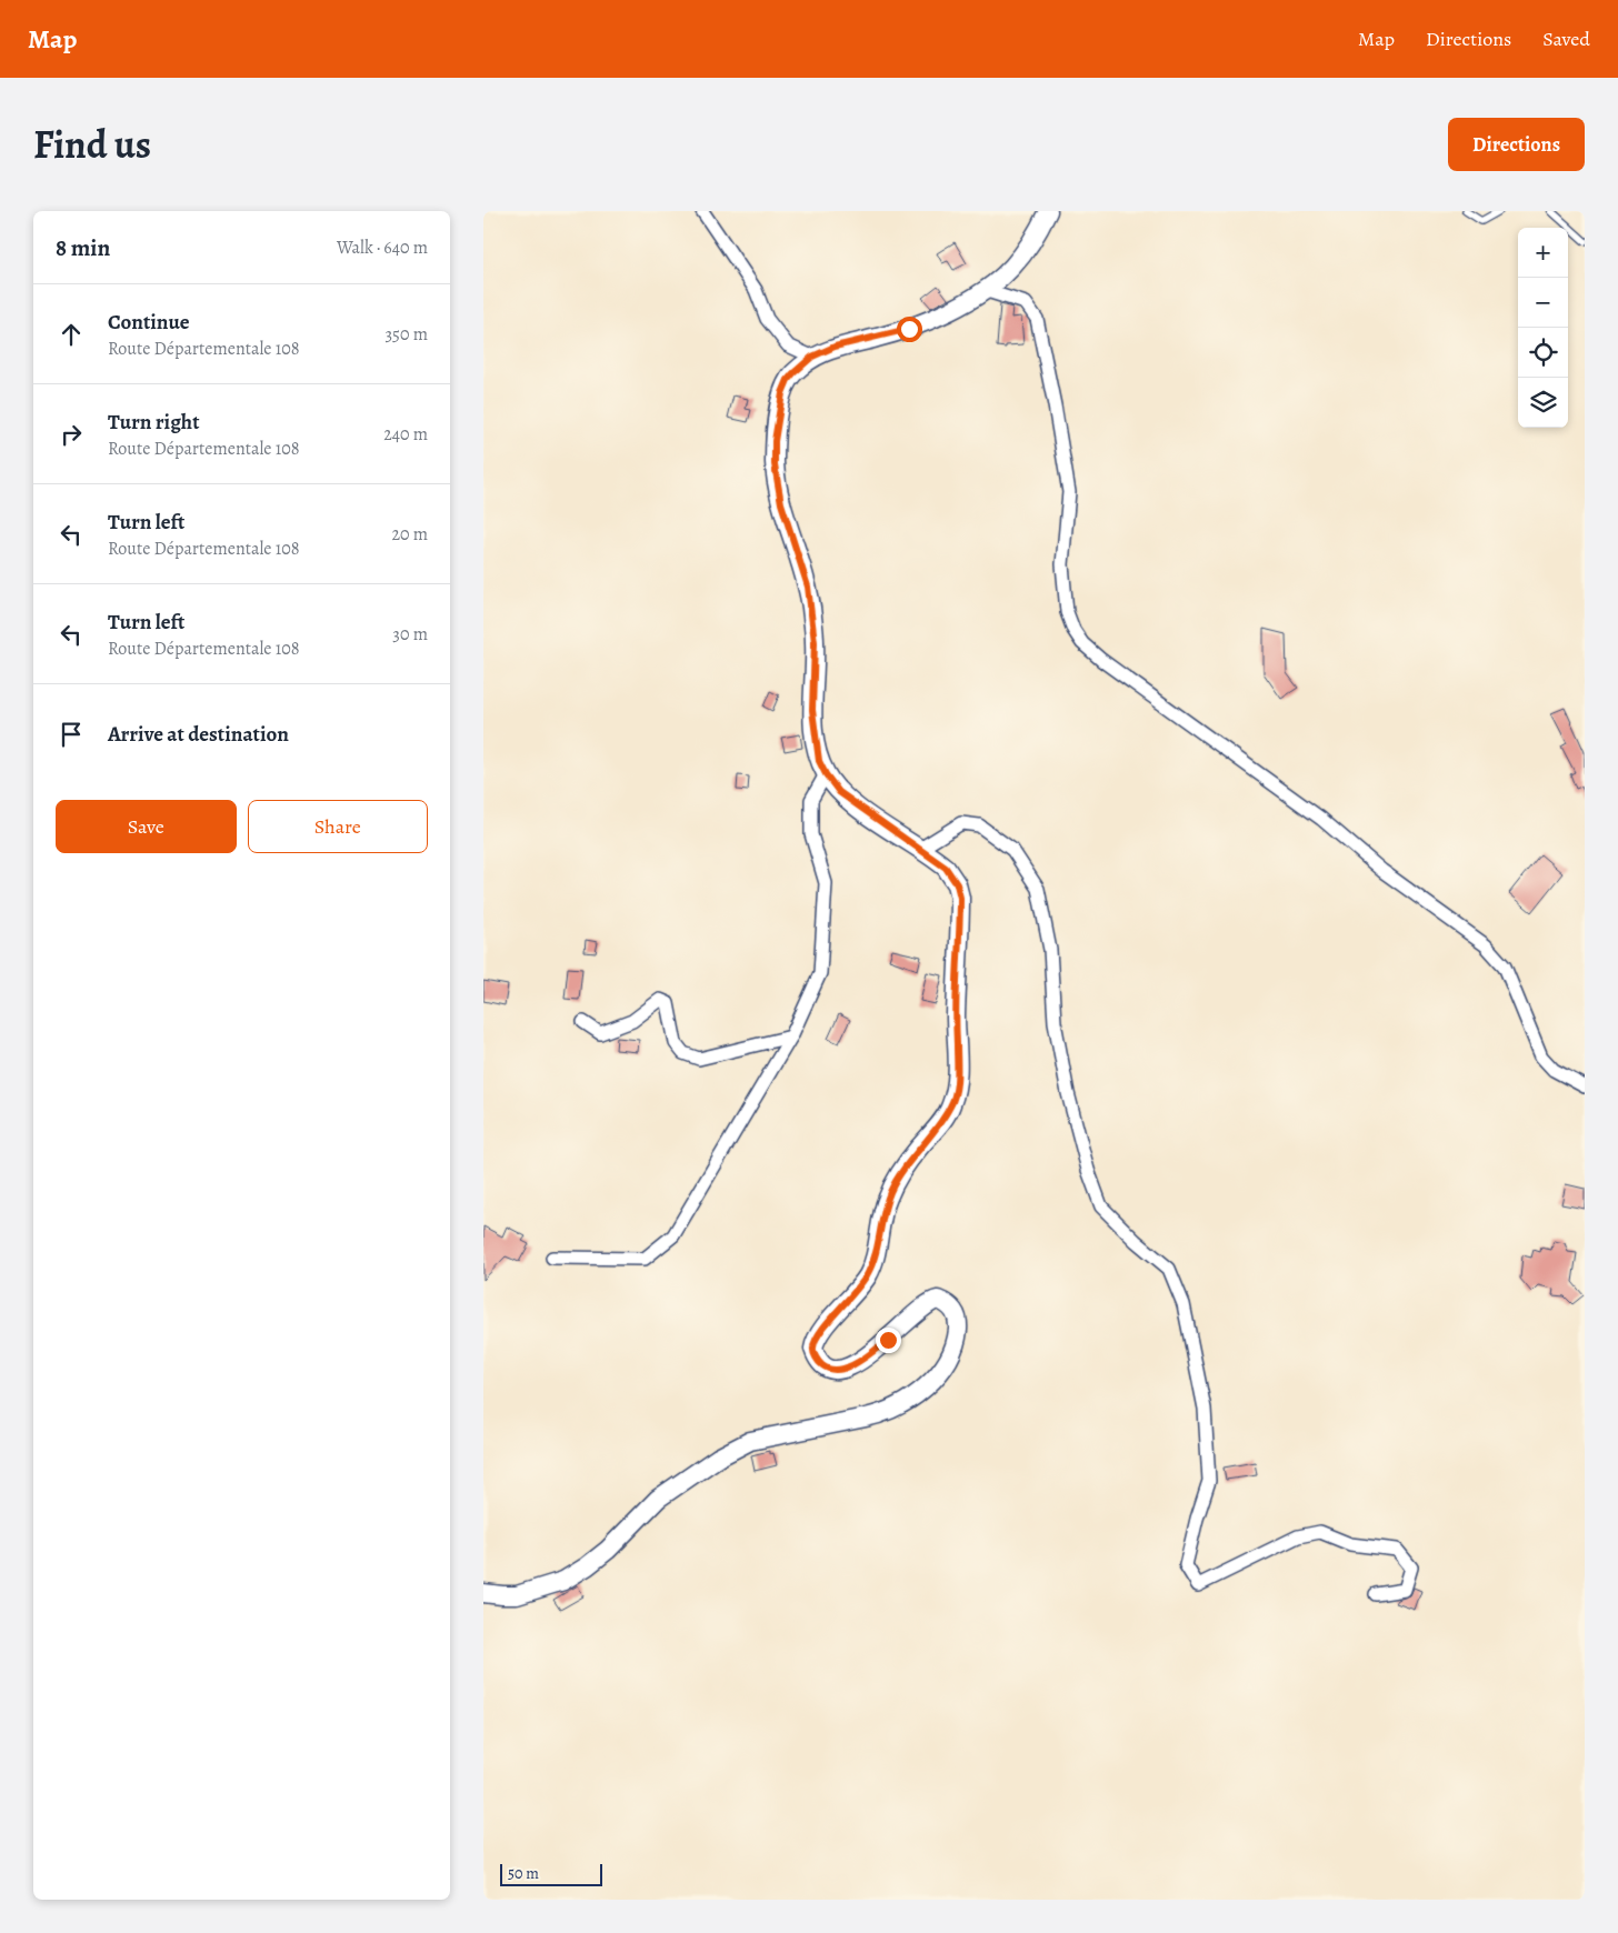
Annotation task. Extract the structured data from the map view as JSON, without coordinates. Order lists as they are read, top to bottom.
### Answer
{
  "scale_bar": "50 m",
  "page": {
    "header": "Map",
    "nav": ["Map", "Directions", "Saved"],
    "title": "Find us",
    "buttons": [
      "Directions",
      ["Save", "Share"]
    ],
    "heading": ["8 min", "Walk · 640 m"],
    "map_buttons": ["+", "−"],
    "list": [
      ["Continue", "Route Départementale 108", "350 m"],
      ["Turn right", "Route Départementale 108", "240 m"],
      ["Turn left", "Route Départementale 108", "20 m"],
      ["Turn left", "Route Départementale 108", "30 m"],
      "Arrive at destination"
    ],
    "scale": "50 m"
  }
}
